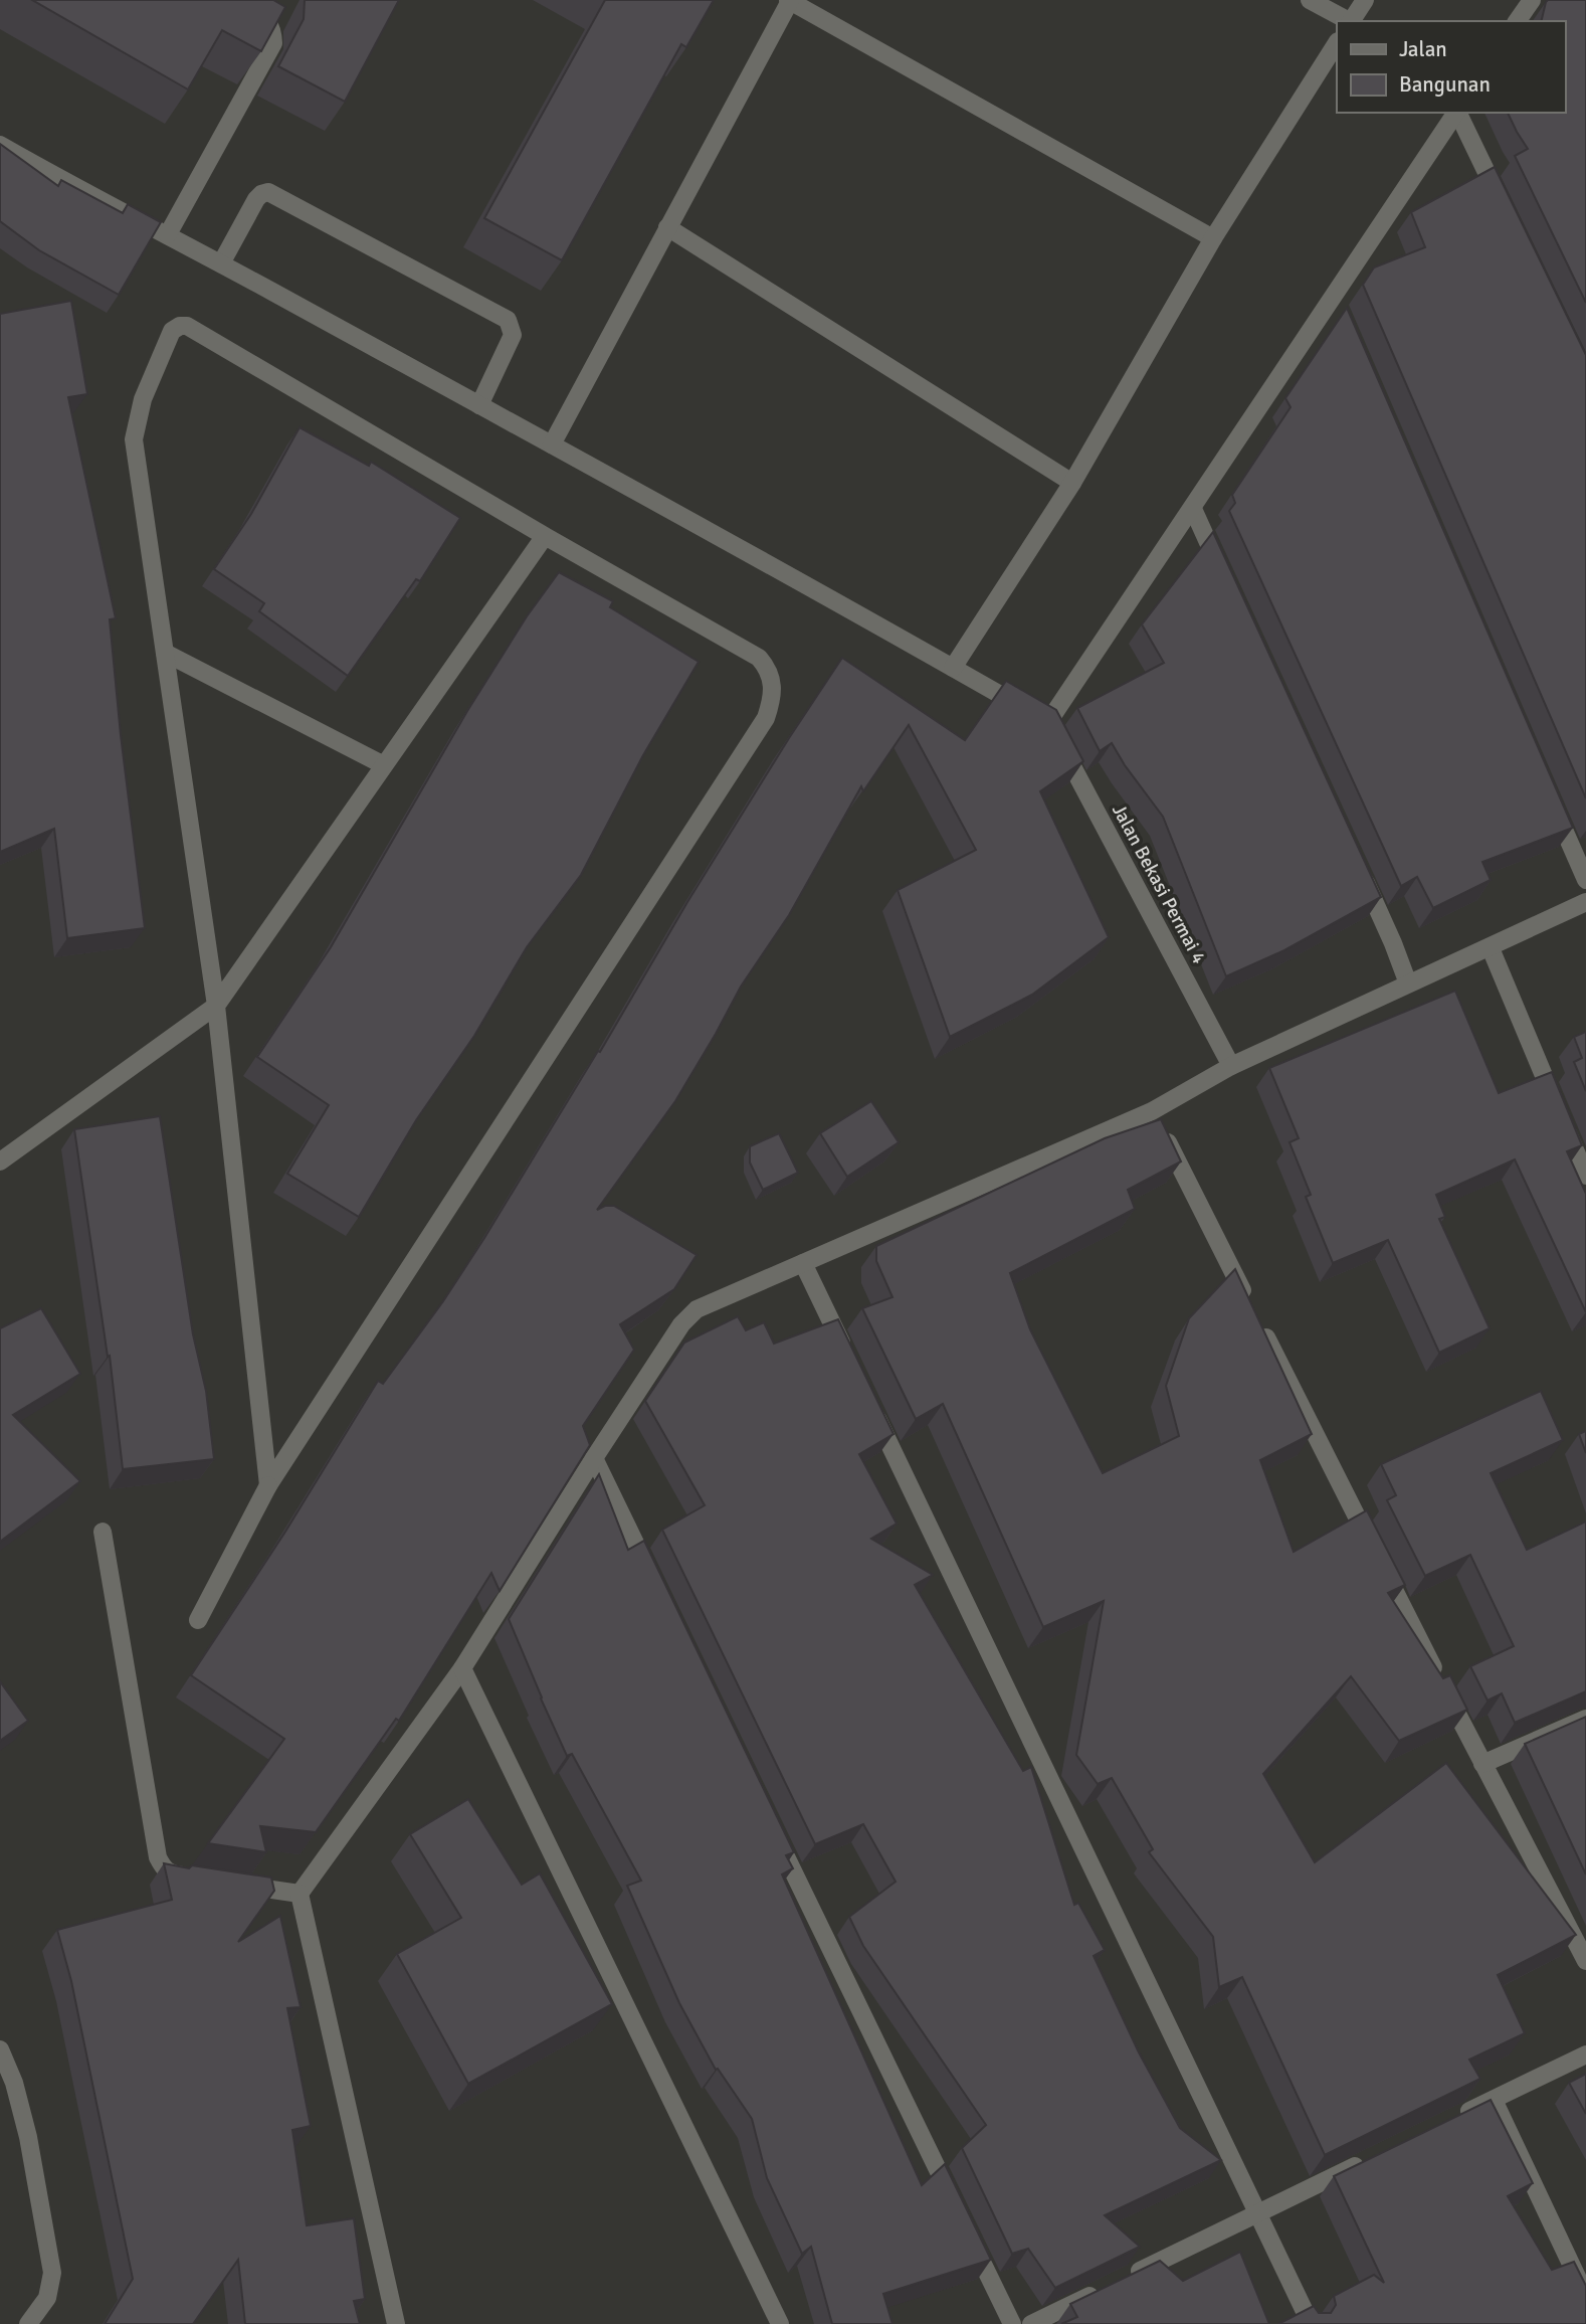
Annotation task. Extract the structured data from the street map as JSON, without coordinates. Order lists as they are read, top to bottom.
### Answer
{
  "streets": {
    "street": ["Jalan Bekasi Permai 4"]
  },
  "legend": ["Jalan", "Bangunan"]
}
